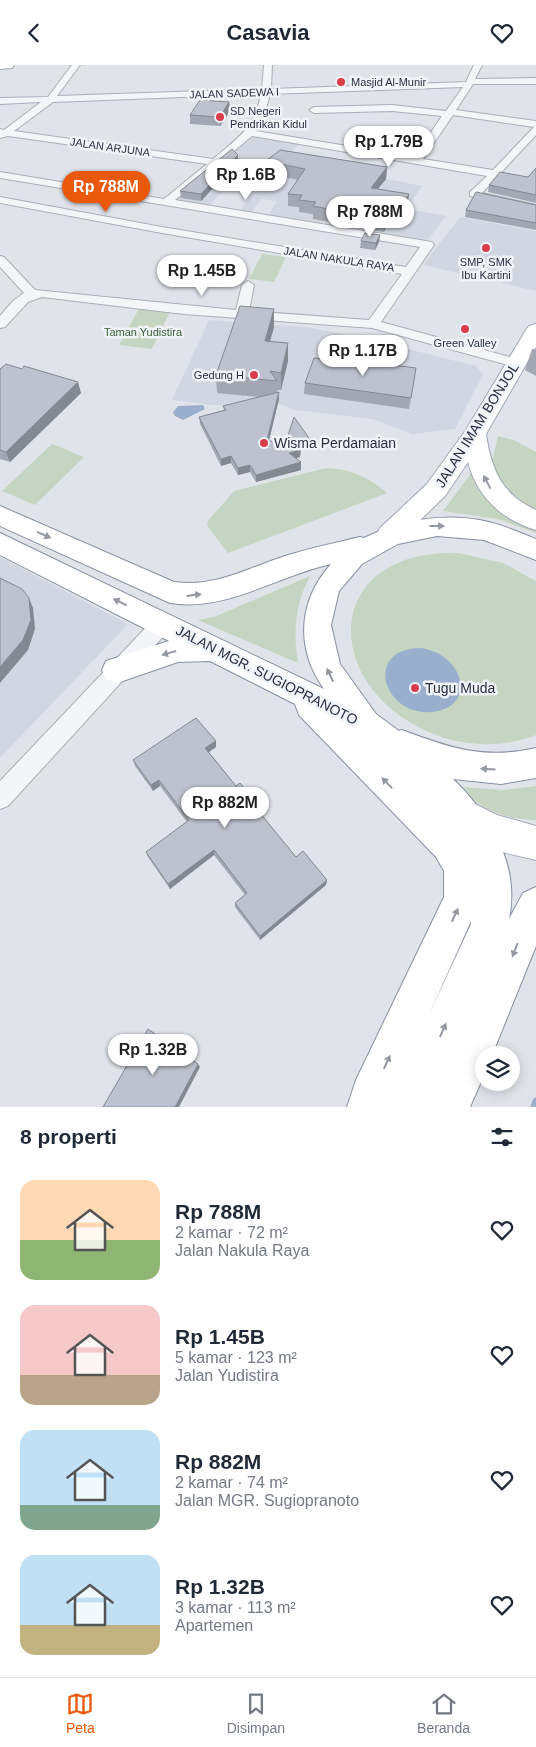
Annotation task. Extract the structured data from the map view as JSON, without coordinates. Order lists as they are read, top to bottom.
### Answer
{
  "streets": {
    "main road": ["JALAN IMAM BONJOL", "JALAN MGR. SUGIOPRANOTO"],
    "street": ["JALAN SADEWA I", "JALAN ARJUNA", "JALAN NAKULA RAYA"]
  },
  "crossings": [
    ["JALAN IMAM BONJOL", "JALAN MGR. SUGIOPRANOTO"]
  ],
  "one_way": ["JALAN IMAM BONJOL", "JALAN MGR. SUGIOPRANOTO"],
  "parks": ["Taman Yudistira"],
  "places": [
    "Masjid Al-Munir",
    "SD Negeri Pendrikan Kidul",
    "SMP, SMK Ibu Kartini",
    "Green Valley",
    "Gedung H",
    "Wisma Perdamaian",
    "Tugu Muda"
  ],
  "page": {
    "header": "Casavia",
    "price": [
      "Rp 1.79B",
      "Rp 1.6B",
      "Rp 788M",
      "Rp 788M",
      "Rp 1.45B",
      "Rp 1.17B",
      "Rp 882M",
      "Rp 1.32B"
    ],
    "heading": "8 properti",
    "list": [
      {
        "name": "Rp 788M",
        "note": "2 kamar · 72 m² · Jalan Nakula Raya"
      },
      {
        "name": "Rp 1.45B",
        "note": "5 kamar · 123 m² · Jalan Yudistira"
      },
      {
        "name": "Rp 882M",
        "note": "2 kamar · 74 m² · Jalan MGR. Sugiopranoto"
      },
      {
        "name": "Rp 1.32B",
        "note": "3 kamar · 113 m² · Apartemen"
      }
    ],
    "tabs": ["Peta", "Disimpan", "Beranda"]
  }
}
